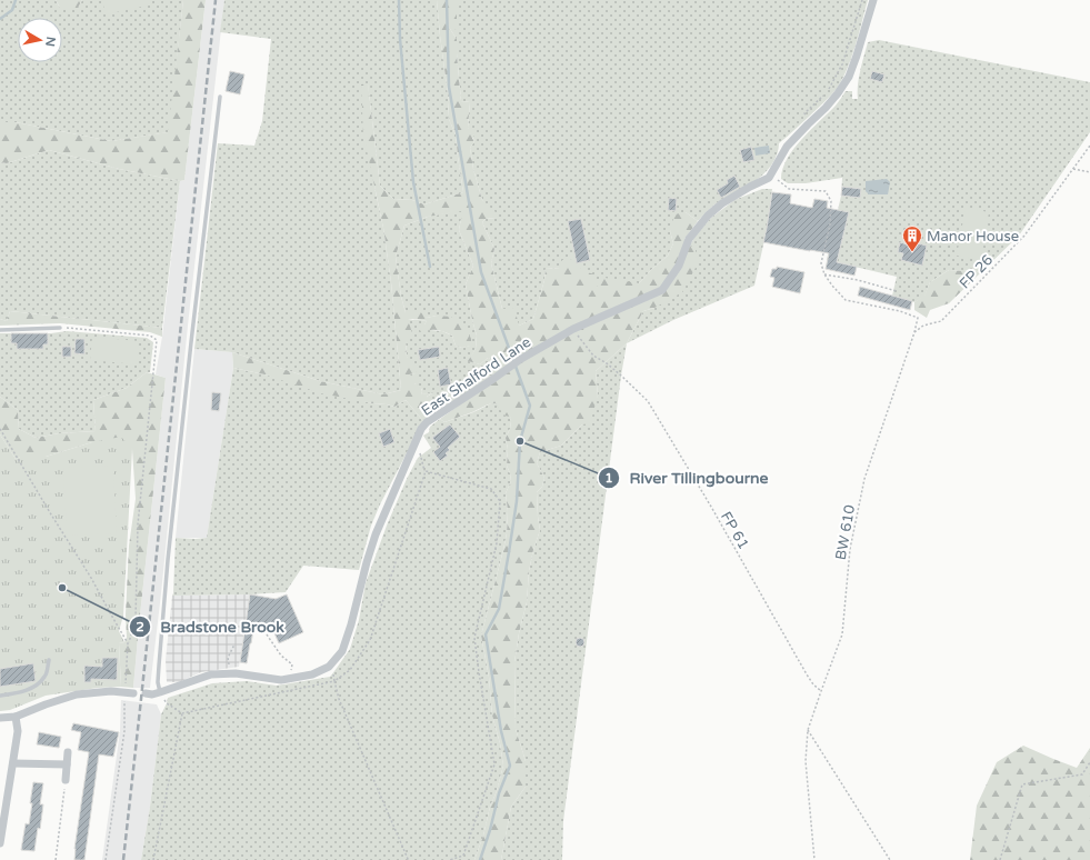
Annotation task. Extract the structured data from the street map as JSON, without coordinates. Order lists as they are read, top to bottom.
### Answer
{
  "streets": {
    "street": ["East Shalford Lane"],
    "path": ["FP 26", "FP 61", "BW 610"]
  },
  "crossings": [
    ["FP 26", "BW 610"],
    ["East Shalford Lane", "FP 61"],
    ["FP 61", "BW 610"]
  ],
  "places": {
    "building": ["Manor House"],
    "other": ["River Tillingbourne", "Bradstone Brook"]
  },
  "north": "right"
}
